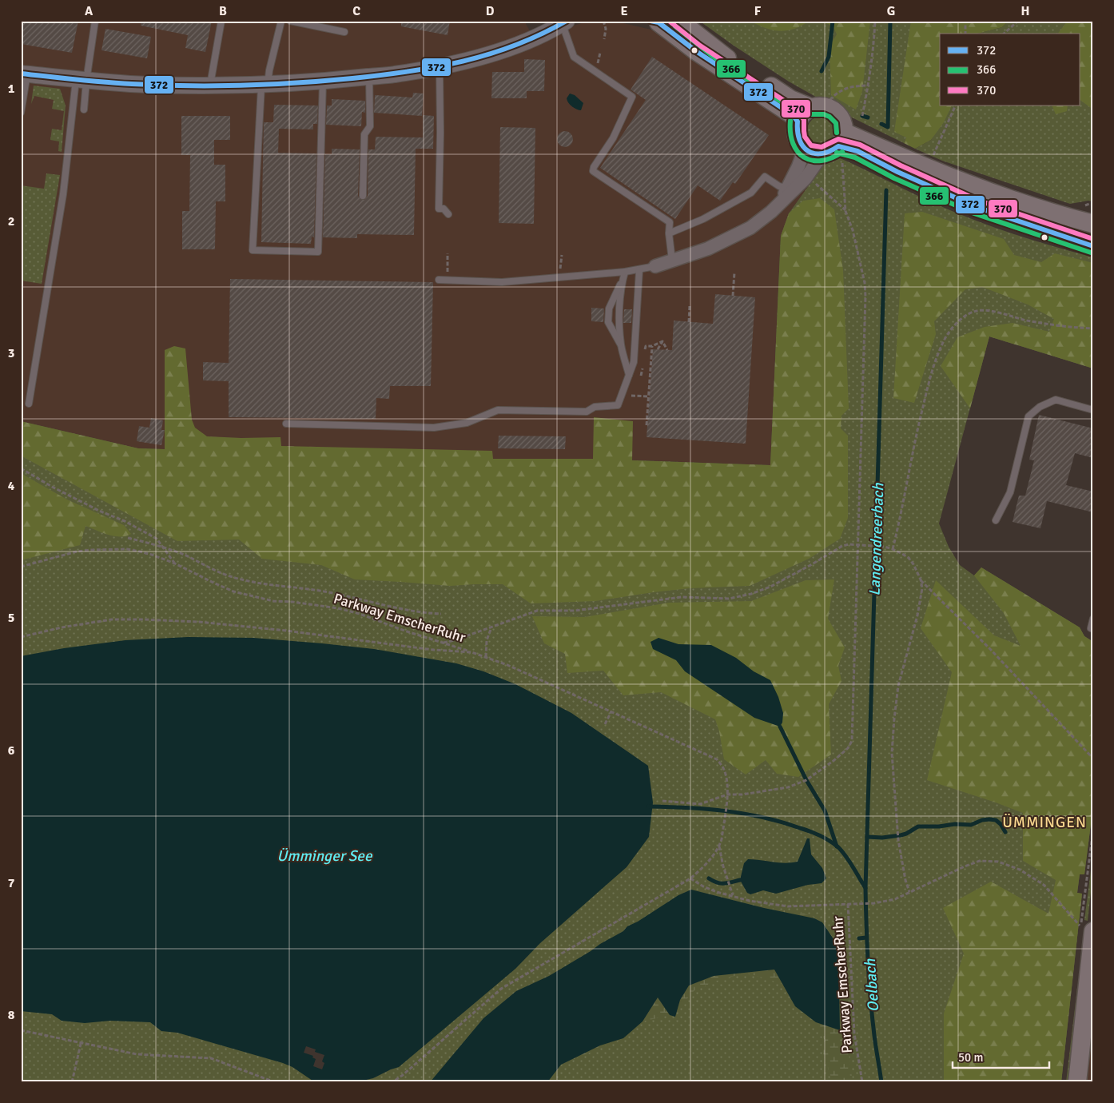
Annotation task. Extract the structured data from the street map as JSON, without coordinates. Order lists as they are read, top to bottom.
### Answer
{
  "streets": {
    "path": ["Parkway EmscherRuhr"]
  },
  "districts": ["ÜMMINGEN"],
  "water": ["Langendreerbach", "Ümminger See", "Oelbach"],
  "lines": ["transit line 372", "transit line 370", "transit line 366"],
  "legend": ["372", "366", "370"],
  "scale_bar": "50 m",
  "grid": {
    "columns": [
      "A",
      "B",
      "C",
      "D",
      "E",
      "F",
      "G",
      "H"
    ],
    "rows": [
      "1",
      "2",
      "3",
      "4",
      "5",
      "6",
      "7",
      "8"
    ]
  }
}
